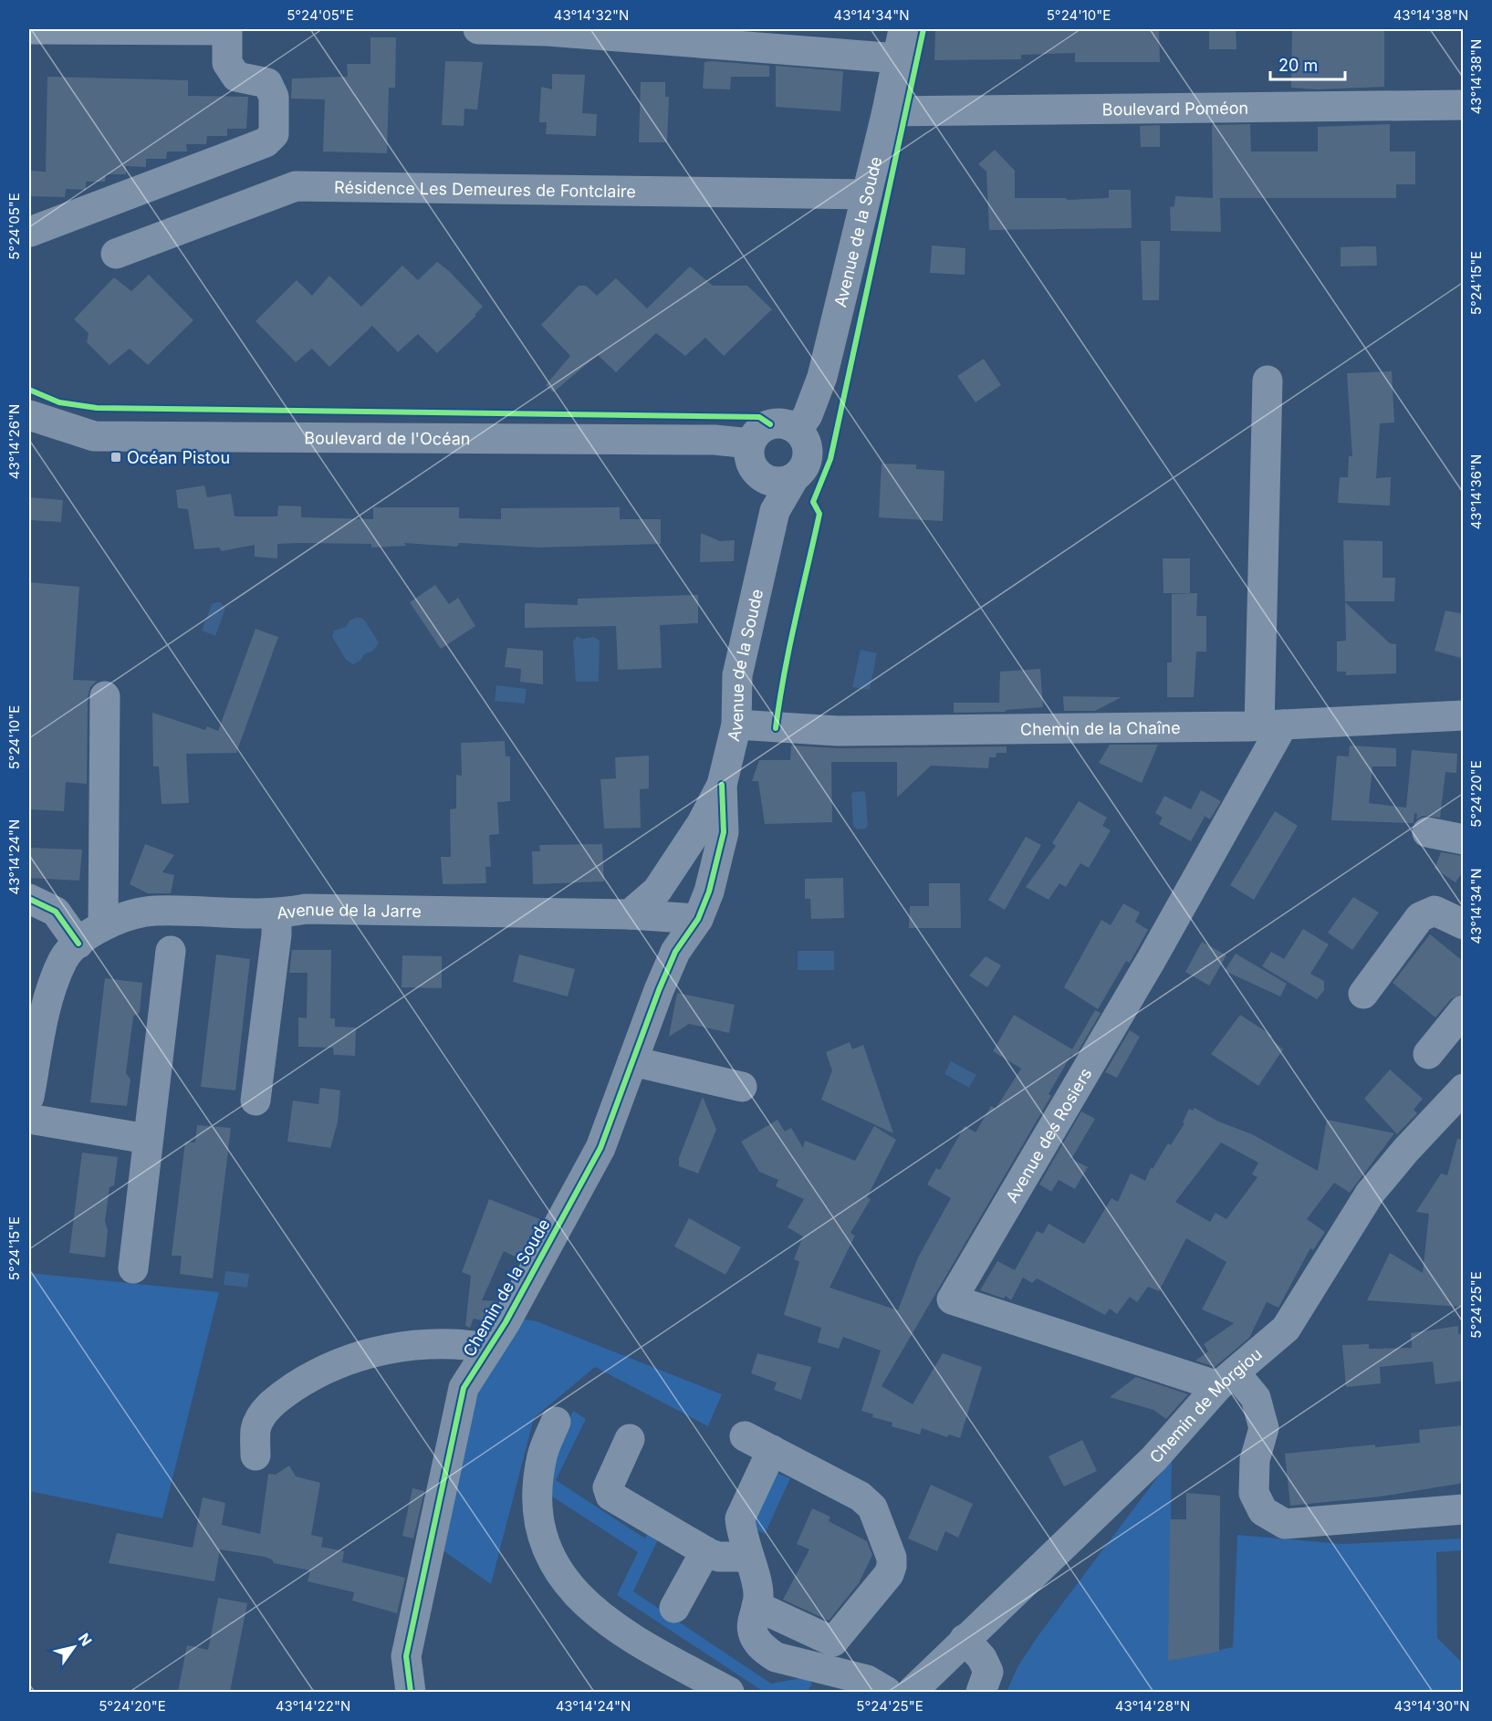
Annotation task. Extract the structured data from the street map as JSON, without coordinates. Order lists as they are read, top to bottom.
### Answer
{
  "streets": {
    "street": [
      "Boulevard Poméon",
      "Résidence Les Demeures de Fontclaire",
      "Avenue de la Soude",
      "Boulevard de l'Océan",
      "Chemin de la Chaîne",
      "Avenue de la Jarre",
      "Avenue des Rosiers",
      "Chemin de la Soude",
      "Chemin de Morgiou"
    ]
  },
  "crossings": [
    ["Boulevard Poméon", "Avenue de la Soude"],
    ["Résidence Les Demeures de Fontclaire", "Avenue de la Soude"],
    ["Avenue de la Soude", "Boulevard de l'Océan"],
    ["Avenue de la Soude", "Chemin de la Chaîne"],
    ["Avenue de la Soude", "Avenue de la Jarre"],
    ["Avenue de la Soude", "Chemin de la Soude"],
    ["Chemin de la Chaîne", "Avenue des Rosiers"],
    ["Avenue de la Jarre", "Chemin de la Soude"],
    ["Avenue des Rosiers", "Chemin de Morgiou"]
  ],
  "places": {
    "transit": ["Océan Pistou"]
  },
  "scale_bar": "20 m",
  "north": "top right",
  "coordinates": [
    "5°24'05\"E",
    "43°14'32\"N",
    "43°14'34\"N",
    "5°24'10\"E",
    "43°14'38\"N",
    "5°24'15\"E",
    "43°14'26\"N",
    "43°14'36\"N",
    "5°24'20\"E",
    "43°14'24\"N",
    "5°24'25\"E",
    "43°14'22\"N",
    "43°14'28\"N",
    "43°14'30\"N"
  ]
}
